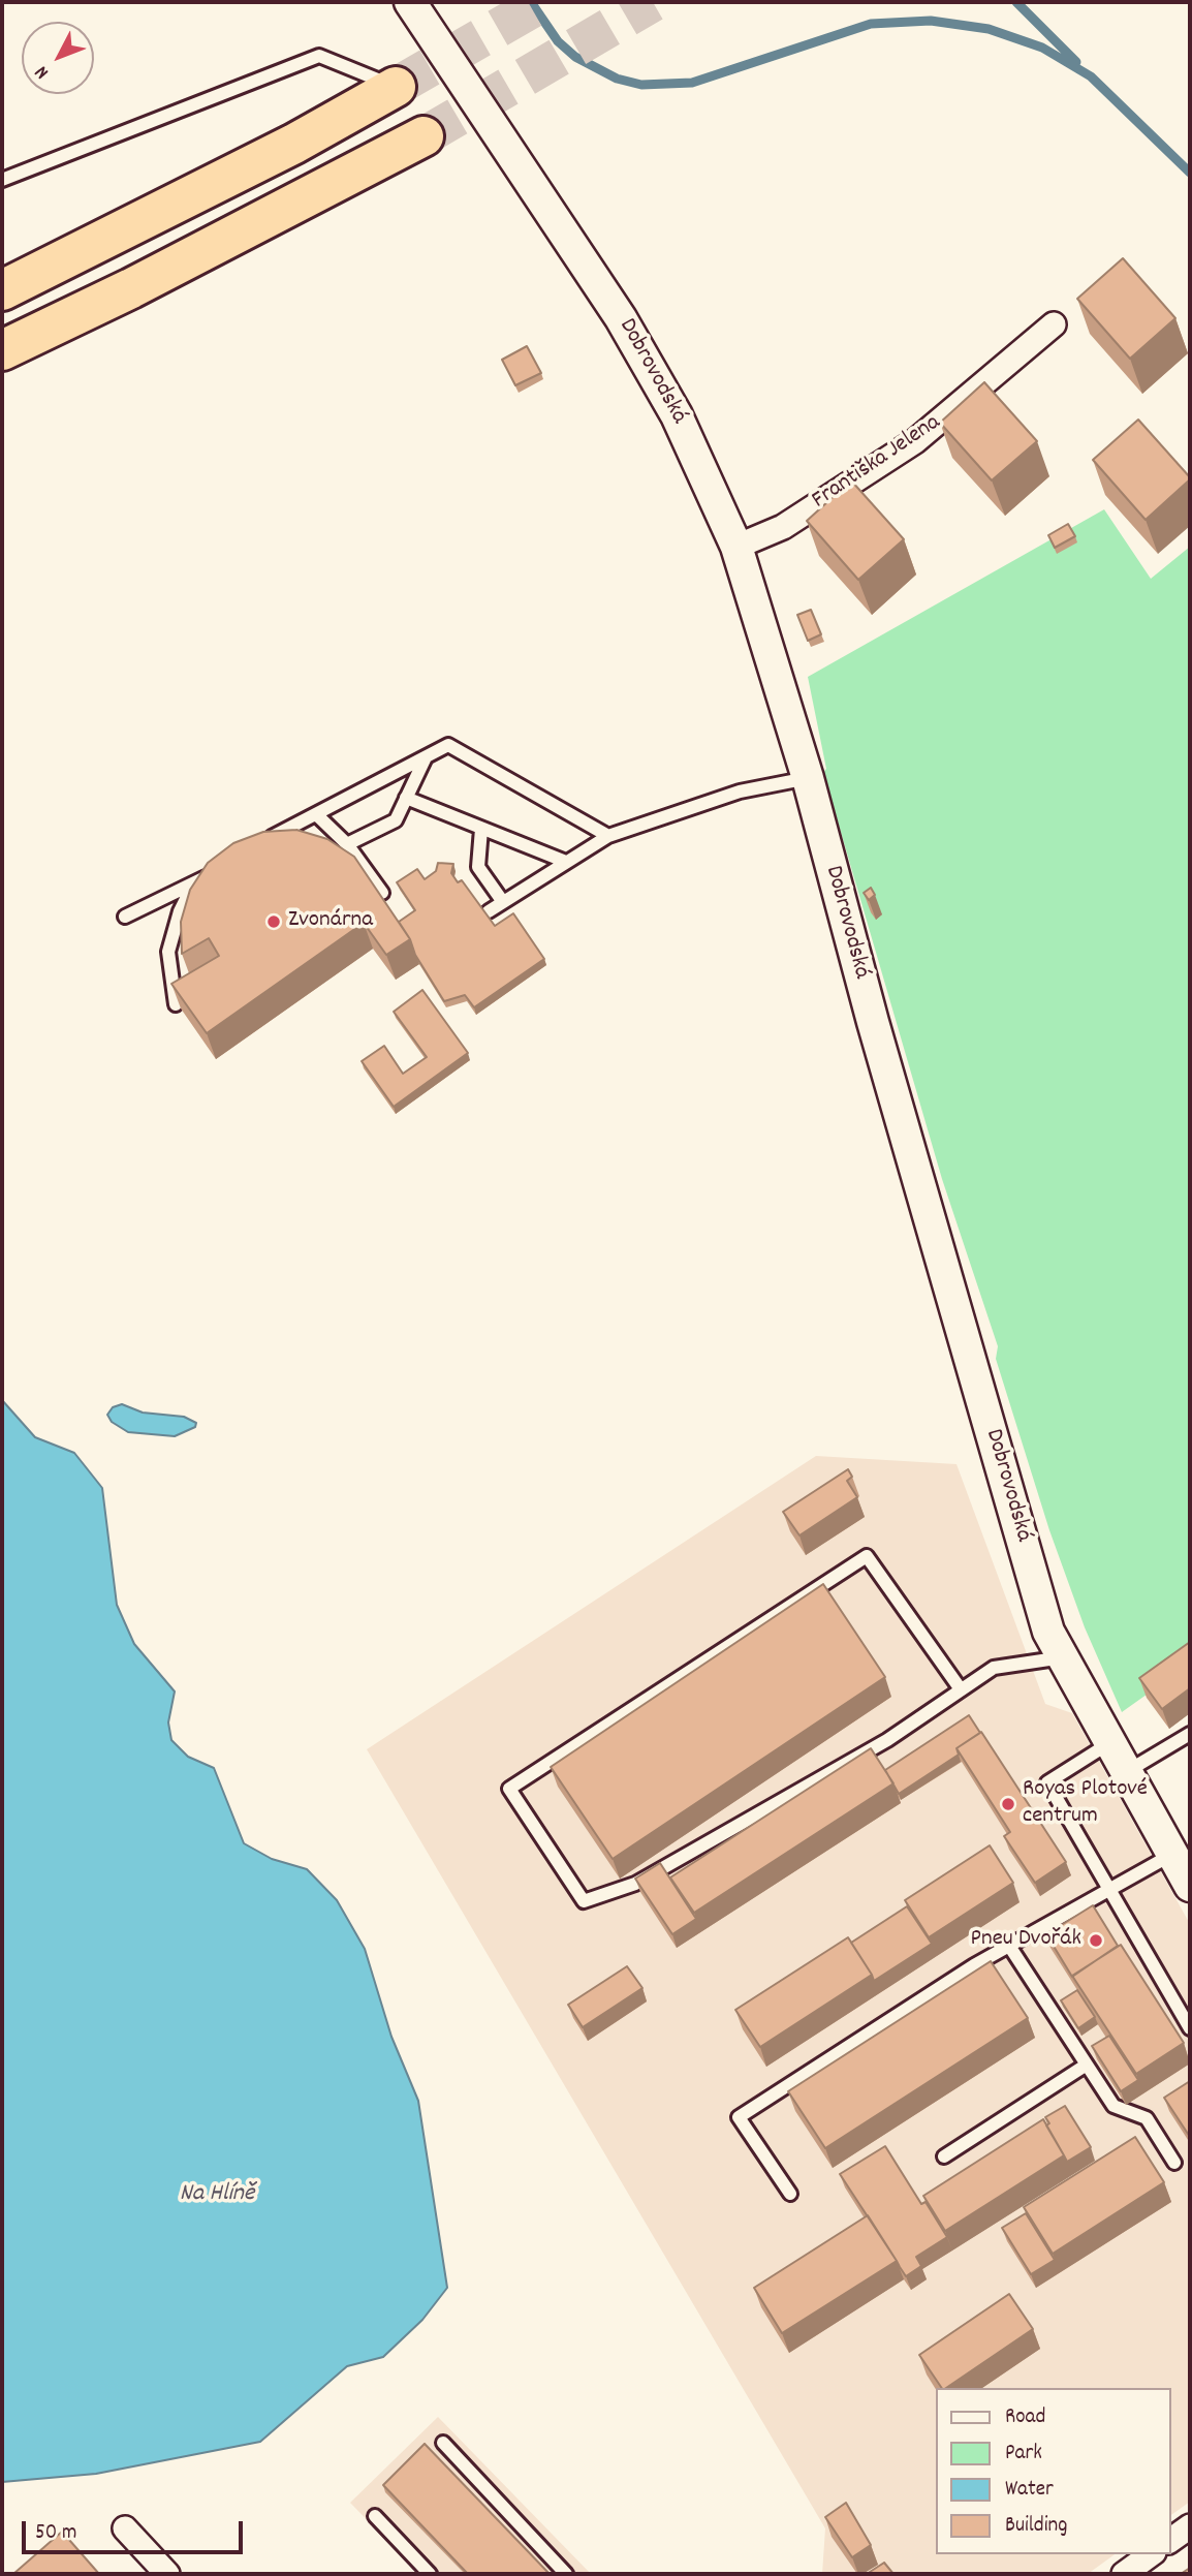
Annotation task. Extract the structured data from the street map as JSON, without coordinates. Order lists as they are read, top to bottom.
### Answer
{
  "streets": {
    "street": ["Dobrovodská", "Františka Jelena"]
  },
  "crossings": [
    ["Dobrovodská", "Františka Jelena"]
  ],
  "water": ["Na Hlíně"],
  "places": ["Zvonárna", "Royas Plotové centrum", "Pneu Dvořák"],
  "legend": [
    "Road",
    "Park",
    "Water",
    "Building"
  ],
  "scale_bar": "50 m",
  "north": "bottom left"
}
